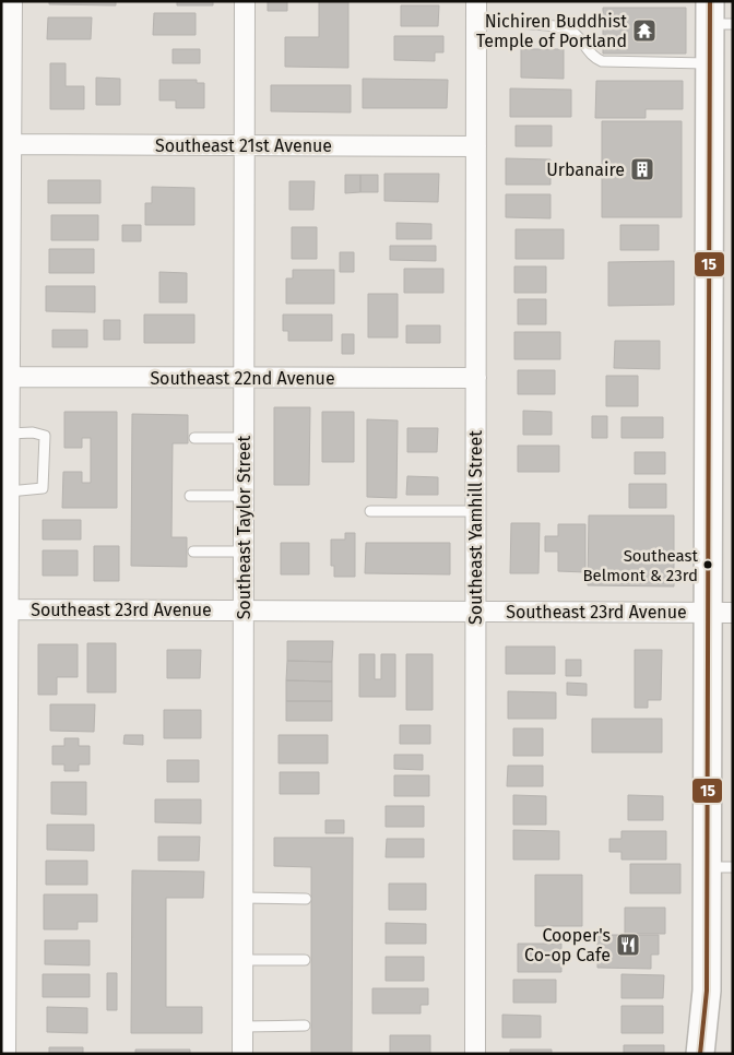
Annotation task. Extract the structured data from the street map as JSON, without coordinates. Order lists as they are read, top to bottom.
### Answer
{
  "streets": {
    "street": [
      "Southeast 21st Avenue",
      "Southeast 22nd Avenue",
      "Southeast Taylor Street",
      "Southeast Yamhill Street",
      "Southeast 23rd Avenue"
    ]
  },
  "crossings": [
    ["Southeast 21st Avenue", "Southeast Taylor Street"],
    ["Southeast 21st Avenue", "Southeast Yamhill Street"],
    ["Southeast 22nd Avenue", "Southeast Taylor Street"],
    ["Southeast 22nd Avenue", "Southeast Yamhill Street"],
    ["Southeast Taylor Street", "Southeast 23rd Avenue"],
    ["Southeast Yamhill Street", "Southeast 23rd Avenue"]
  ],
  "places": {
    "temple": ["Nichiren Buddhist Temple of Portland"],
    "building": ["Urbanaire"],
    "other": ["Southeast Belmont & 23rd"],
    "restaurant": ["Cooper's Co-op Cafe"]
  },
  "lines": ["transit line 15"]
}
